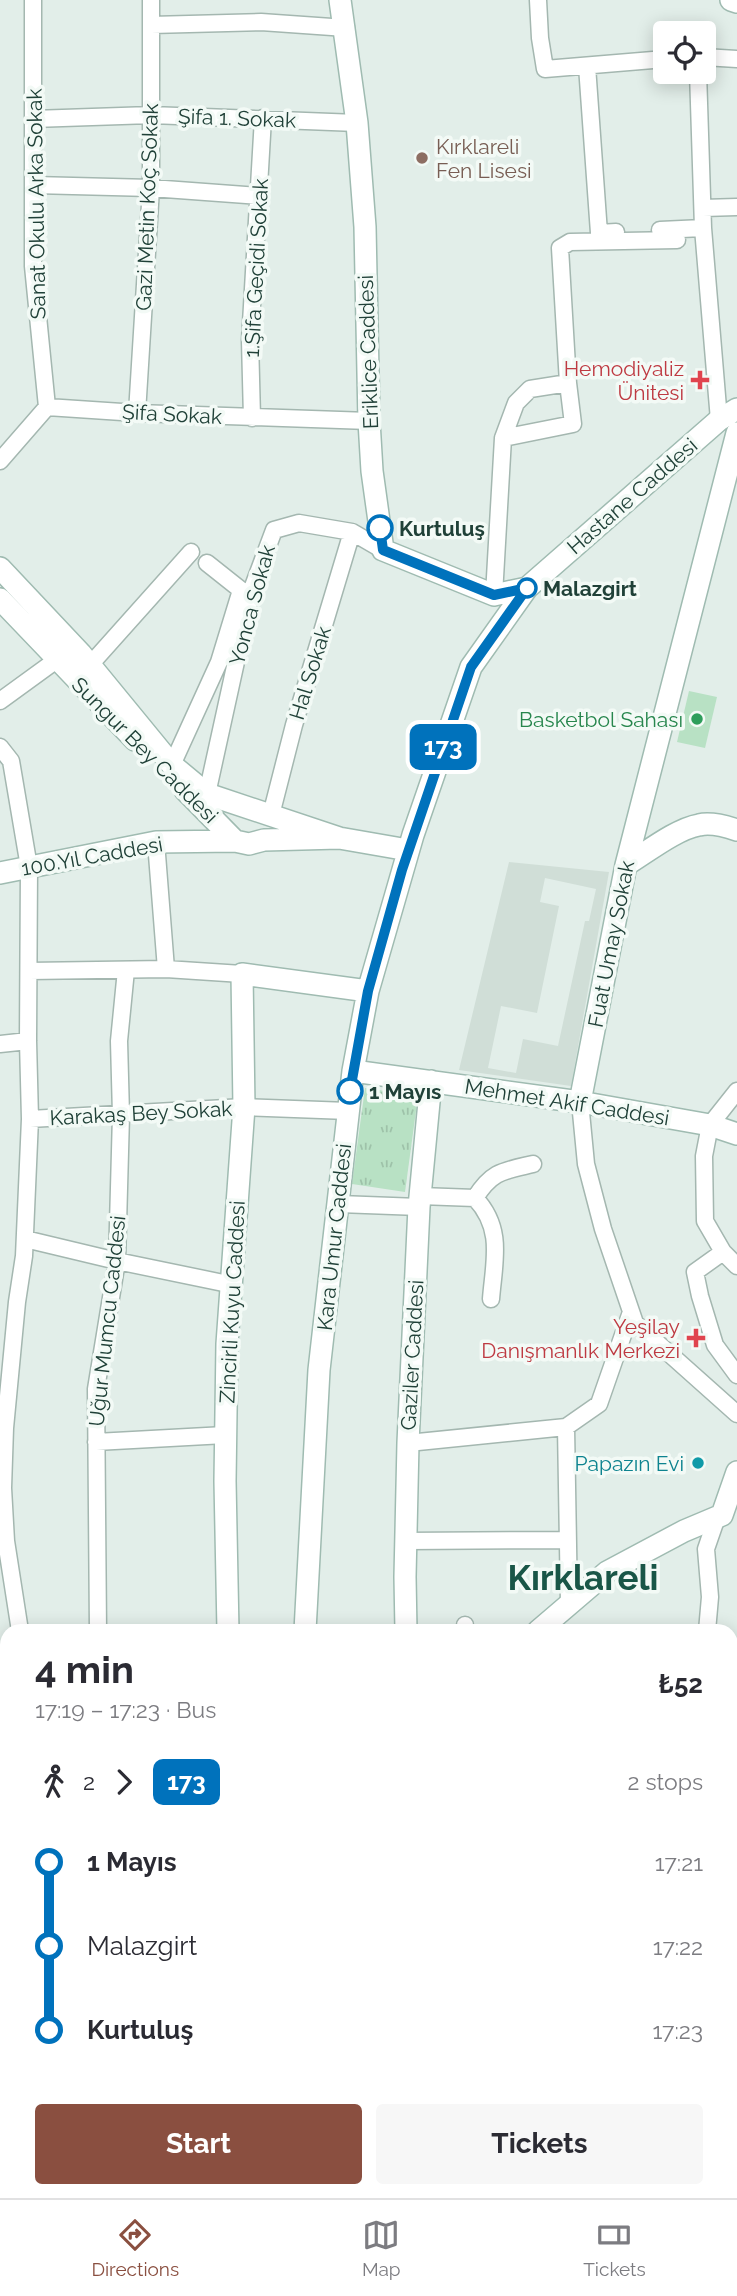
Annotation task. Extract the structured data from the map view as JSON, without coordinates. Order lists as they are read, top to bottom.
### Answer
{
  "streets": {
    "street": [
      "Şifa 1. Sokak",
      "Sanat Okulu Arka Sokak",
      "Gazi Metin Koç Sokak",
      "1.Şifa Geçidi Sokak",
      "Eriklice Caddesi",
      "Şifa Sokak",
      "Hastane Caddesi",
      "Yonca Sokak",
      "Hal Sokak",
      "Sungur Bey Caddesi",
      "100.Yıl Caddesi",
      "Fuat Umay Sokak",
      "Mehmet Akif Caddesi",
      "Karakaş Bey Sokak",
      "Kara Umur Caddesi",
      "Zincirli Kuyu Caddesi",
      "Uğur Mumcu Caddesi",
      "Gaziler Caddesi"
    ]
  },
  "crossings": [
    ["Şifa 1. Sokak", "Sanat Okulu Arka Sokak"],
    ["Şifa 1. Sokak", "Gazi Metin Koç Sokak"],
    ["Şifa 1. Sokak", "1.Şifa Geçidi Sokak"],
    ["Şifa 1. Sokak", "Eriklice Caddesi"],
    ["Sanat Okulu Arka Sokak", "Şifa Sokak"],
    ["Gazi Metin Koç Sokak", "Şifa Sokak"],
    ["1.Şifa Geçidi Sokak", "Şifa Sokak"],
    ["Eriklice Caddesi", "Şifa Sokak"],
    ["Eriklice Caddesi", "Yonca Sokak"],
    ["Hastane Caddesi", "100.Yıl Caddesi"],
    ["Hastane Caddesi", "Kara Umur Caddesi"],
    ["Yonca Sokak", "Hal Sokak"],
    ["Yonca Sokak", "Sungur Bey Caddesi"],
    ["Yonca Sokak", "100.Yıl Caddesi"],
    ["Hal Sokak", "Sungur Bey Caddesi"],
    ["Hal Sokak", "100.Yıl Caddesi"],
    ["Sungur Bey Caddesi", "100.Yıl Caddesi"],
    ["100.Yıl Caddesi", "Kara Umur Caddesi"],
    ["Fuat Umay Sokak", "Mehmet Akif Caddesi"],
    ["Mehmet Akif Caddesi", "Kara Umur Caddesi"],
    ["Mehmet Akif Caddesi", "Gaziler Caddesi"],
    ["Karakaş Bey Sokak", "Kara Umur Caddesi"],
    ["Karakaş Bey Sokak", "Zincirli Kuyu Caddesi"],
    ["Karakaş Bey Sokak", "Uğur Mumcu Caddesi"]
  ],
  "districts": ["Kırklareli"],
  "places": {
    "other": [
      "Kırklareli Fen Lisesi",
      "Kurtuluş",
      "Malazgirt",
      "Basketbol Sahası",
      "1 Mayıs",
      "Papazın Evi"
    ],
    "health": ["Hemodiyaliz Ünitesi", "Yeşilay Danışmanlık Merkezi"]
  },
  "lines": ["bus line 173"],
  "page": {
    "on_map": "173",
    "heading": ["4 min", "17:19 – 17:23 · Bus", "₺52"],
    "legs": ["2", "173", "2 stops"],
    "list": [
      {
        "name": "1 Mayıs",
        "value": "17:21"
      },
      {
        "name": "Malazgirt",
        "value": "17:22"
      },
      {
        "name": "Kurtuluş",
        "value": "17:23"
      }
    ],
    "buttons": ["Start", "Tickets"],
    "tabs": ["Directions", "Map", "Tickets"]
  }
}
